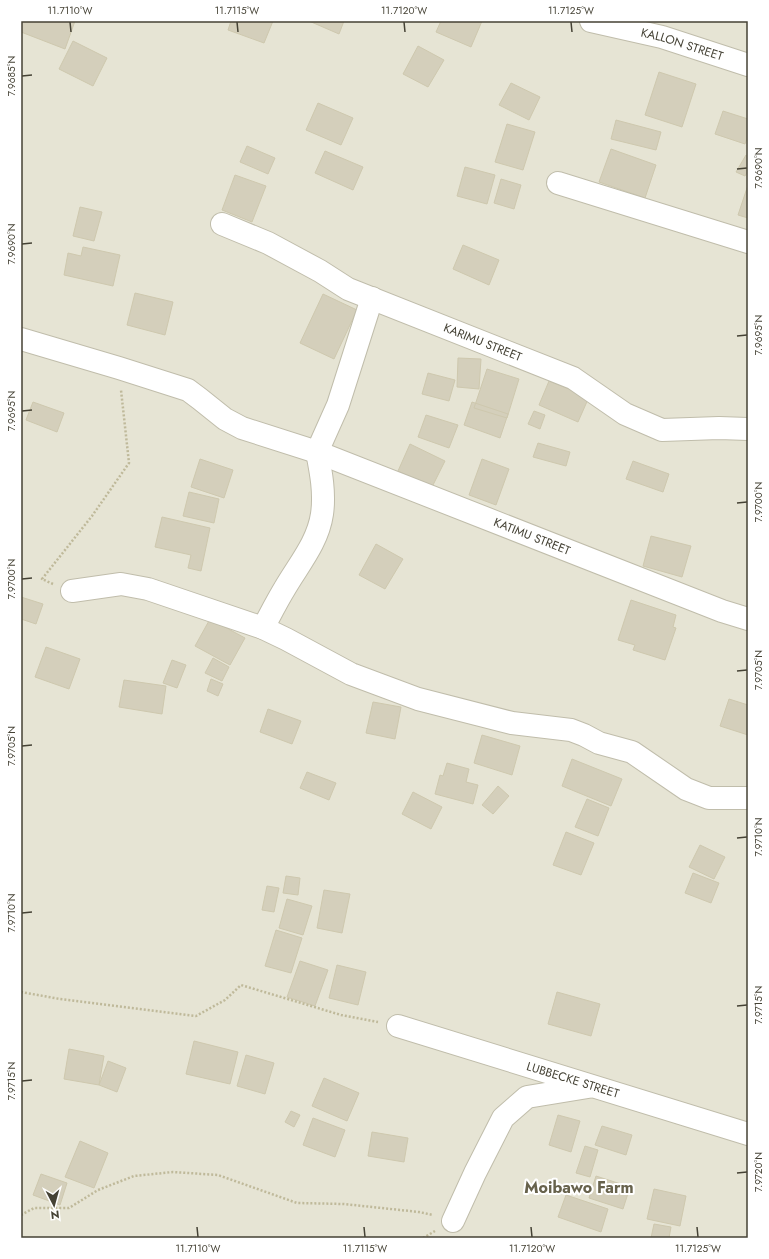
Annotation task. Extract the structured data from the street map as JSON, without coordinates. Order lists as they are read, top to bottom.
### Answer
{
  "streets": {
    "street": [
      "KALLON STREET",
      "KARIMU STREET",
      "KATIMU STREET",
      "LUBBECKE STREET"
    ]
  },
  "districts": ["Moibawo Farm"],
  "north": "bottom",
  "coordinates": [
    "11.7110°W",
    "11.7115°W",
    "11.7120°W",
    "11.7125°W",
    "7.9685°N",
    "7.9690°N",
    "7.9695°N",
    "7.9700°N",
    "7.9705°N",
    "7.9710°N",
    "7.9715°N",
    "7.9720°N"
  ]
}
